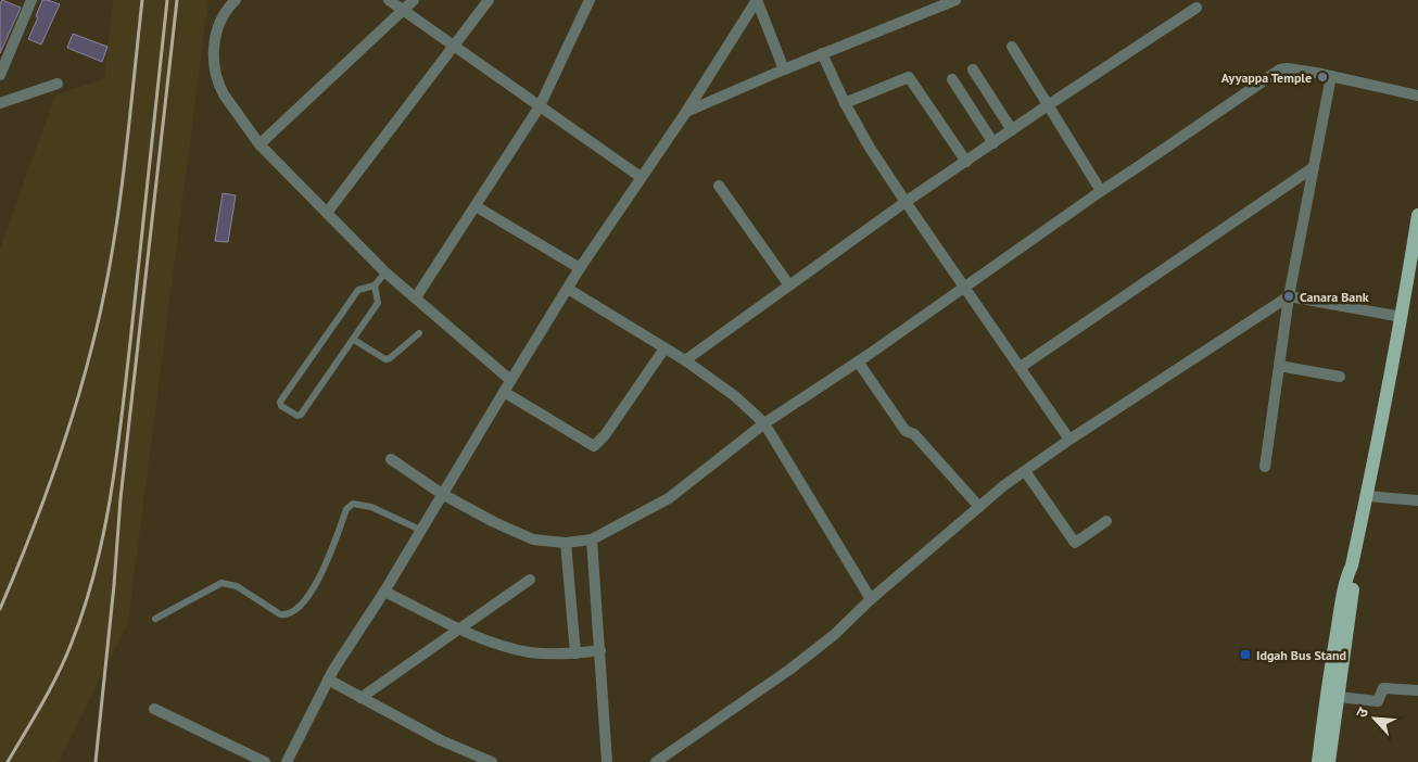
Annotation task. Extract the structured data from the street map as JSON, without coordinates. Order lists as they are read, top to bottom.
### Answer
{
  "places": {
    "other": ["Ayyappa Temple", "Canara Bank"],
    "transit": ["Idgah Bus Stand"]
  },
  "north": "top left"
}
